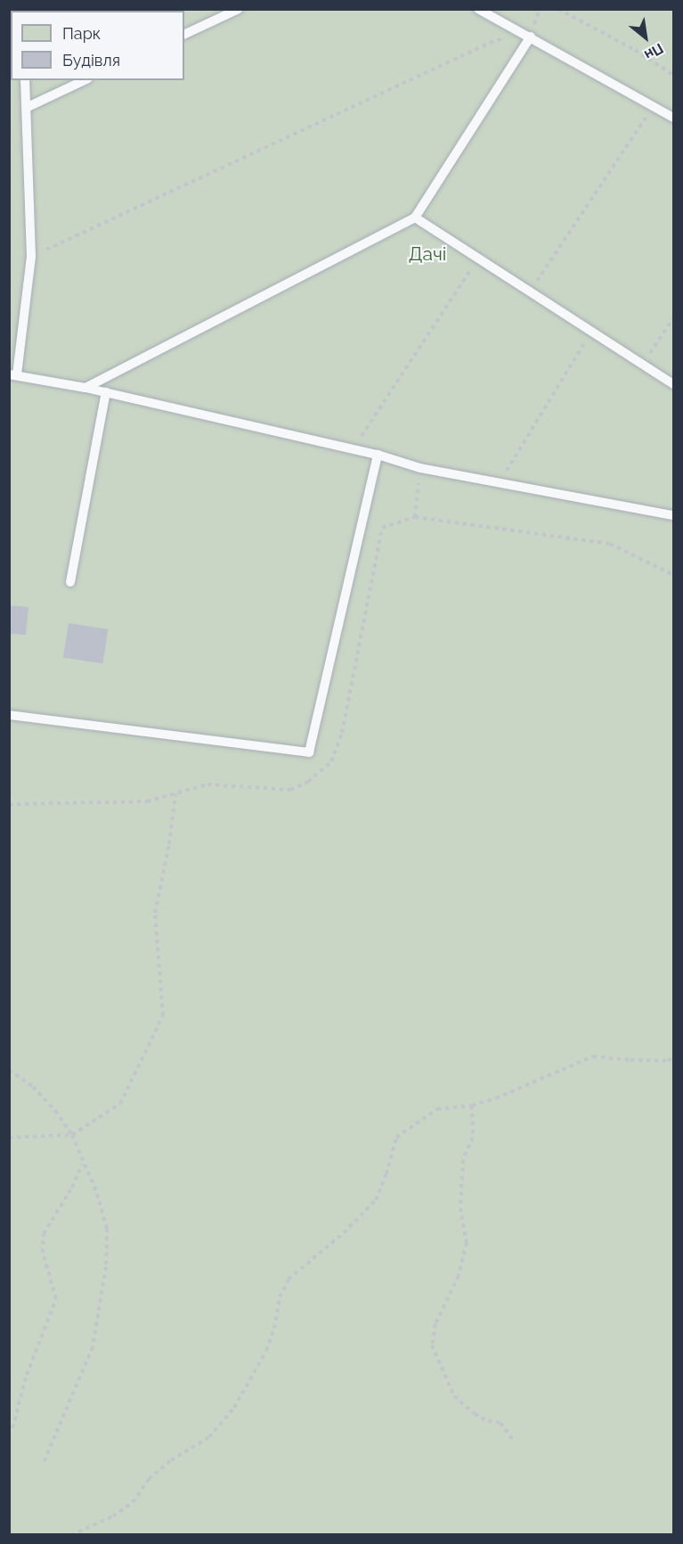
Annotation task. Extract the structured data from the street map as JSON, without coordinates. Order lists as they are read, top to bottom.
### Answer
{
  "parks": ["Дачі"],
  "legend": ["Парк", "Будівля"],
  "north": "bottom right"
}
